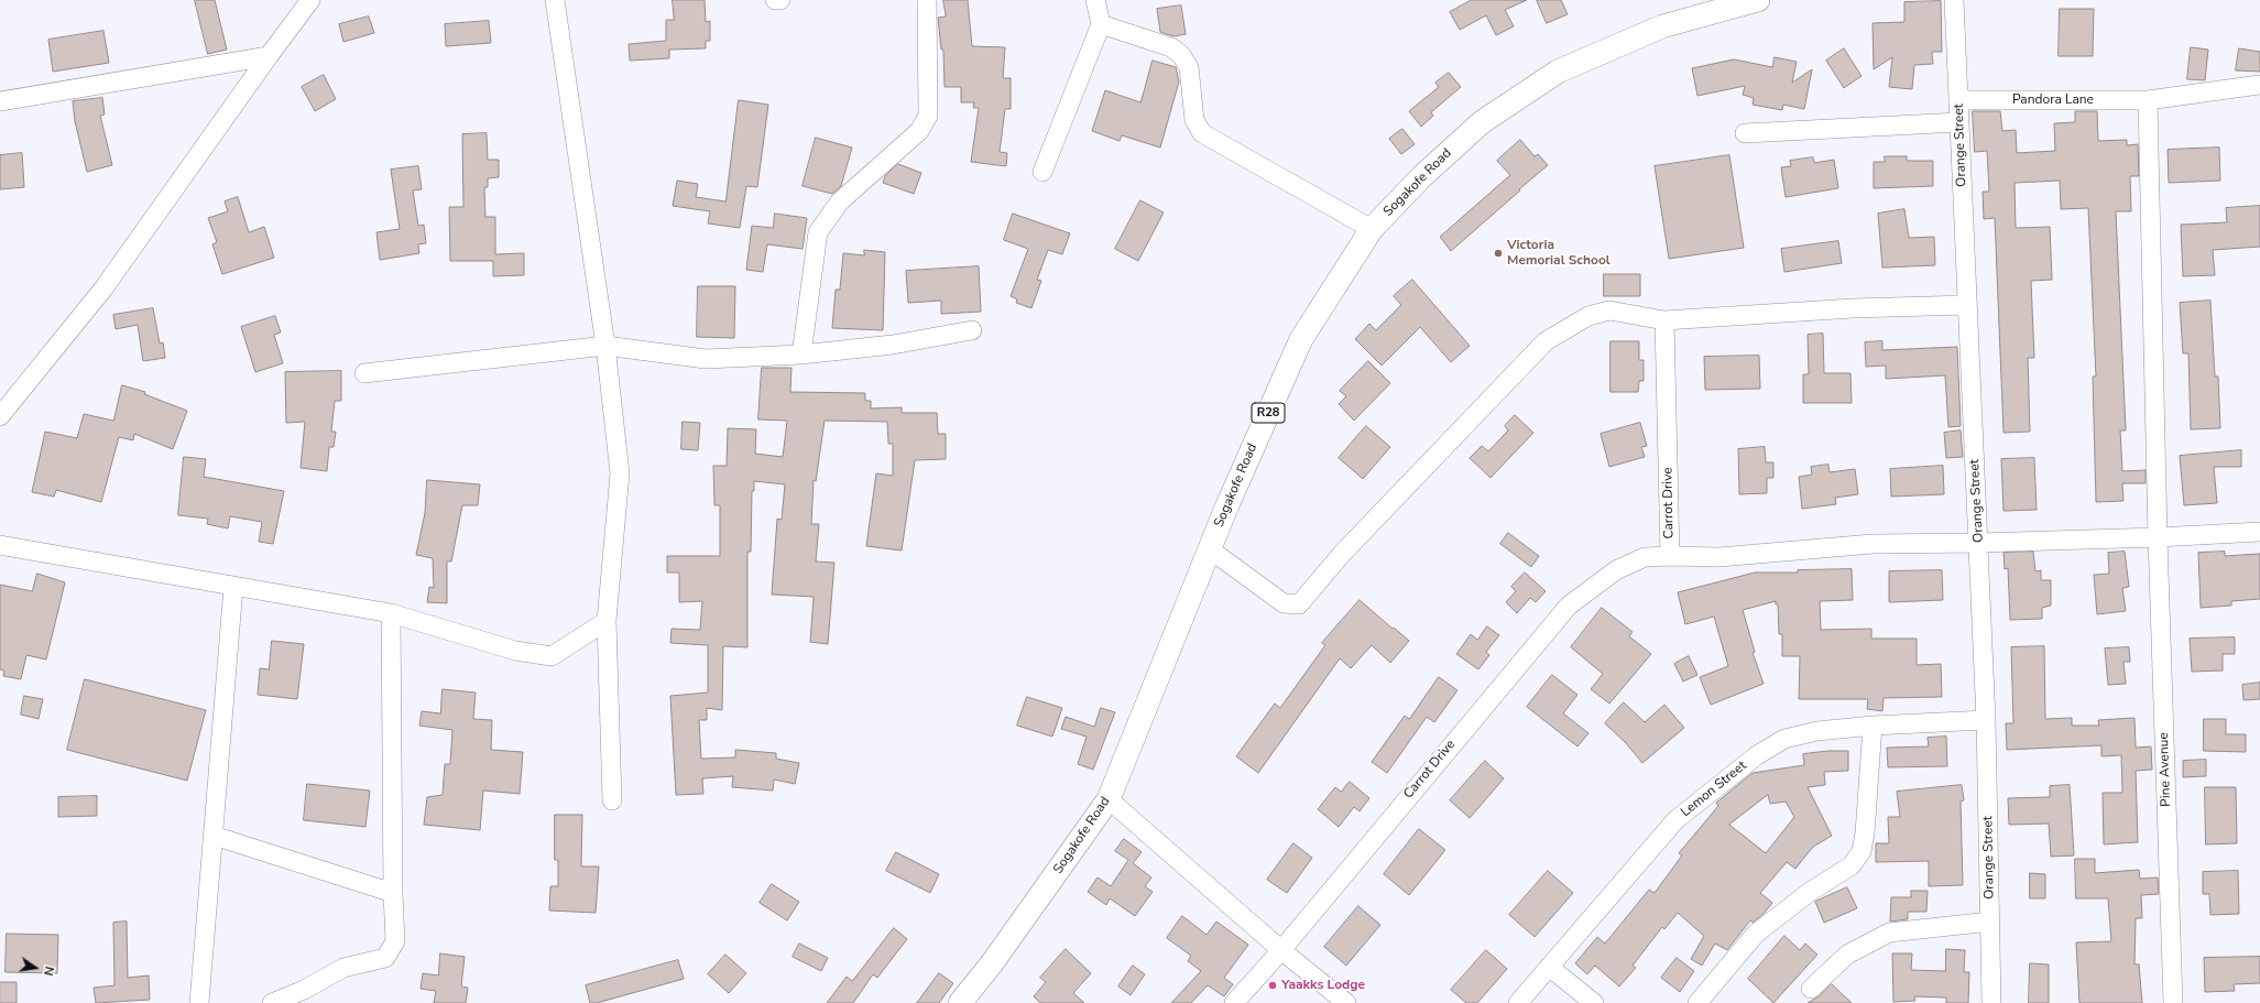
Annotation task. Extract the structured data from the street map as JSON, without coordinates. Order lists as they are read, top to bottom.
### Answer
{
  "streets": {
    "main road": ["Sogakofe Road", "R28"],
    "street": [
      "Pandora Lane",
      "Orange Street",
      "Carrot Drive",
      "Pine Avenue",
      "Lemon Street"
    ]
  },
  "crossings": [
    ["Pandora Lane", "Orange Street"],
    ["Pandora Lane", "Pine Avenue"],
    ["Orange Street", "Lemon Street"]
  ],
  "places": ["Victoria Memorial School", "Yaakks Lodge"],
  "north": "right"
}
